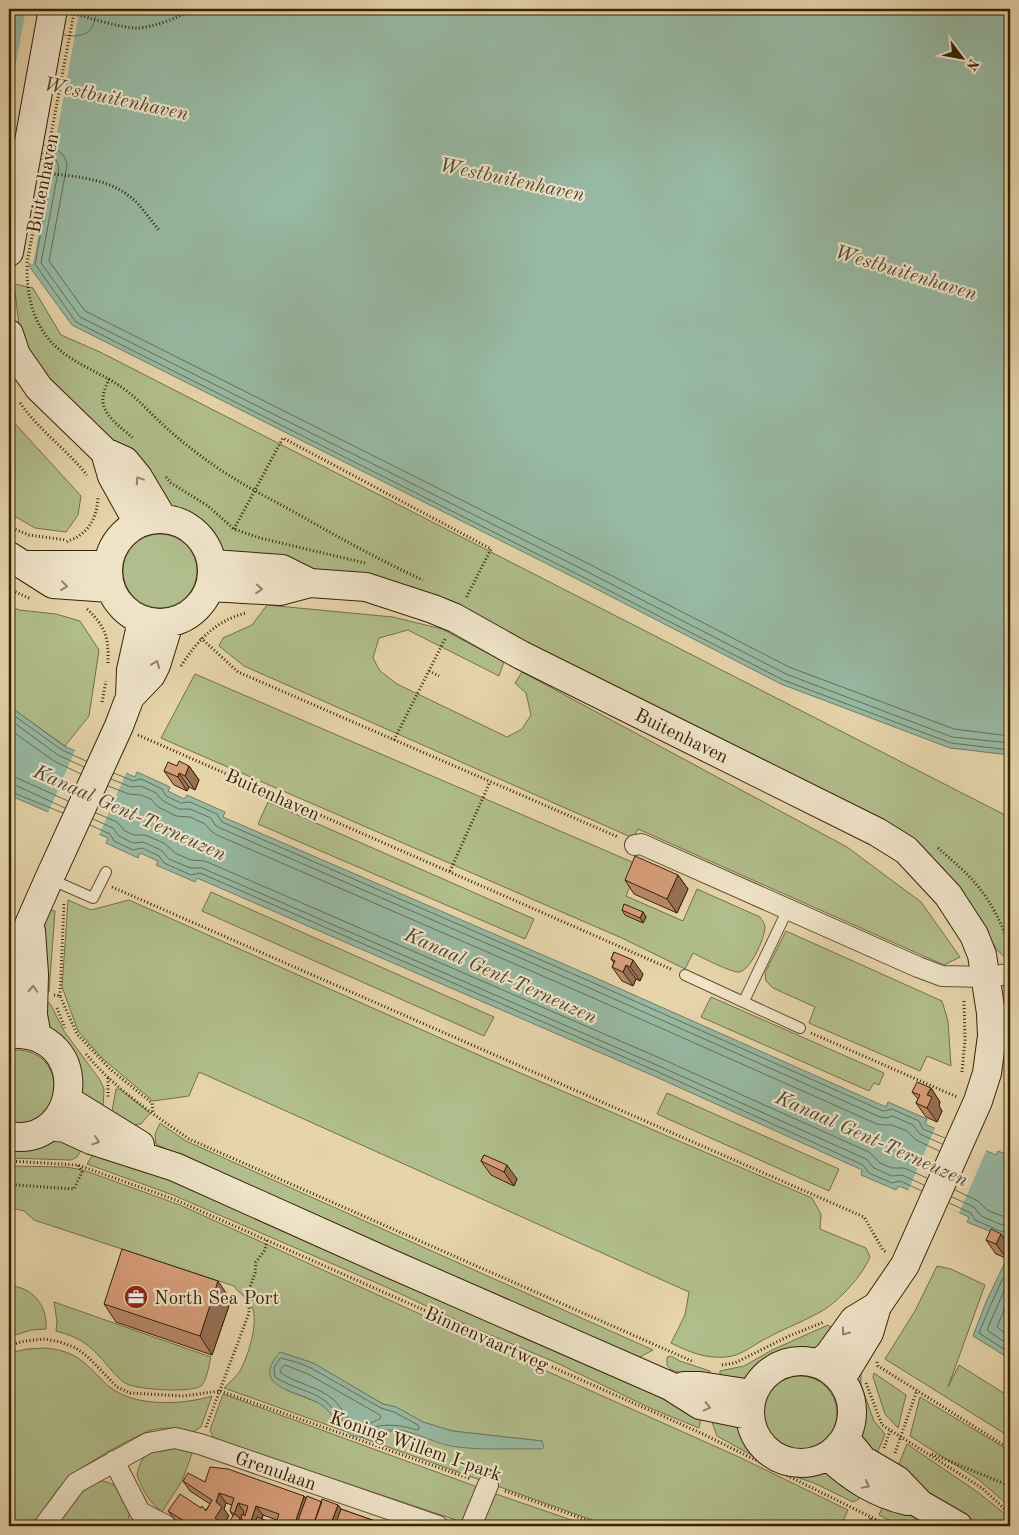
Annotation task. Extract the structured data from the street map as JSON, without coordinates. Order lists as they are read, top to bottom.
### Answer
{
  "streets": {
    "main road": ["Buitenhaven", "Binnenvaartweg"],
    "street": ["Grenulaan"],
    "path": ["Koning Willem I-park"]
  },
  "crossings": [
    ["Buitenhaven", "Binnenvaartweg"]
  ],
  "water": ["Westbuitenhaven", "Kanaal Gent-Terneuzen"],
  "places": {
    "office": ["North Sea Port"]
  },
  "north": "bottom right"
}
